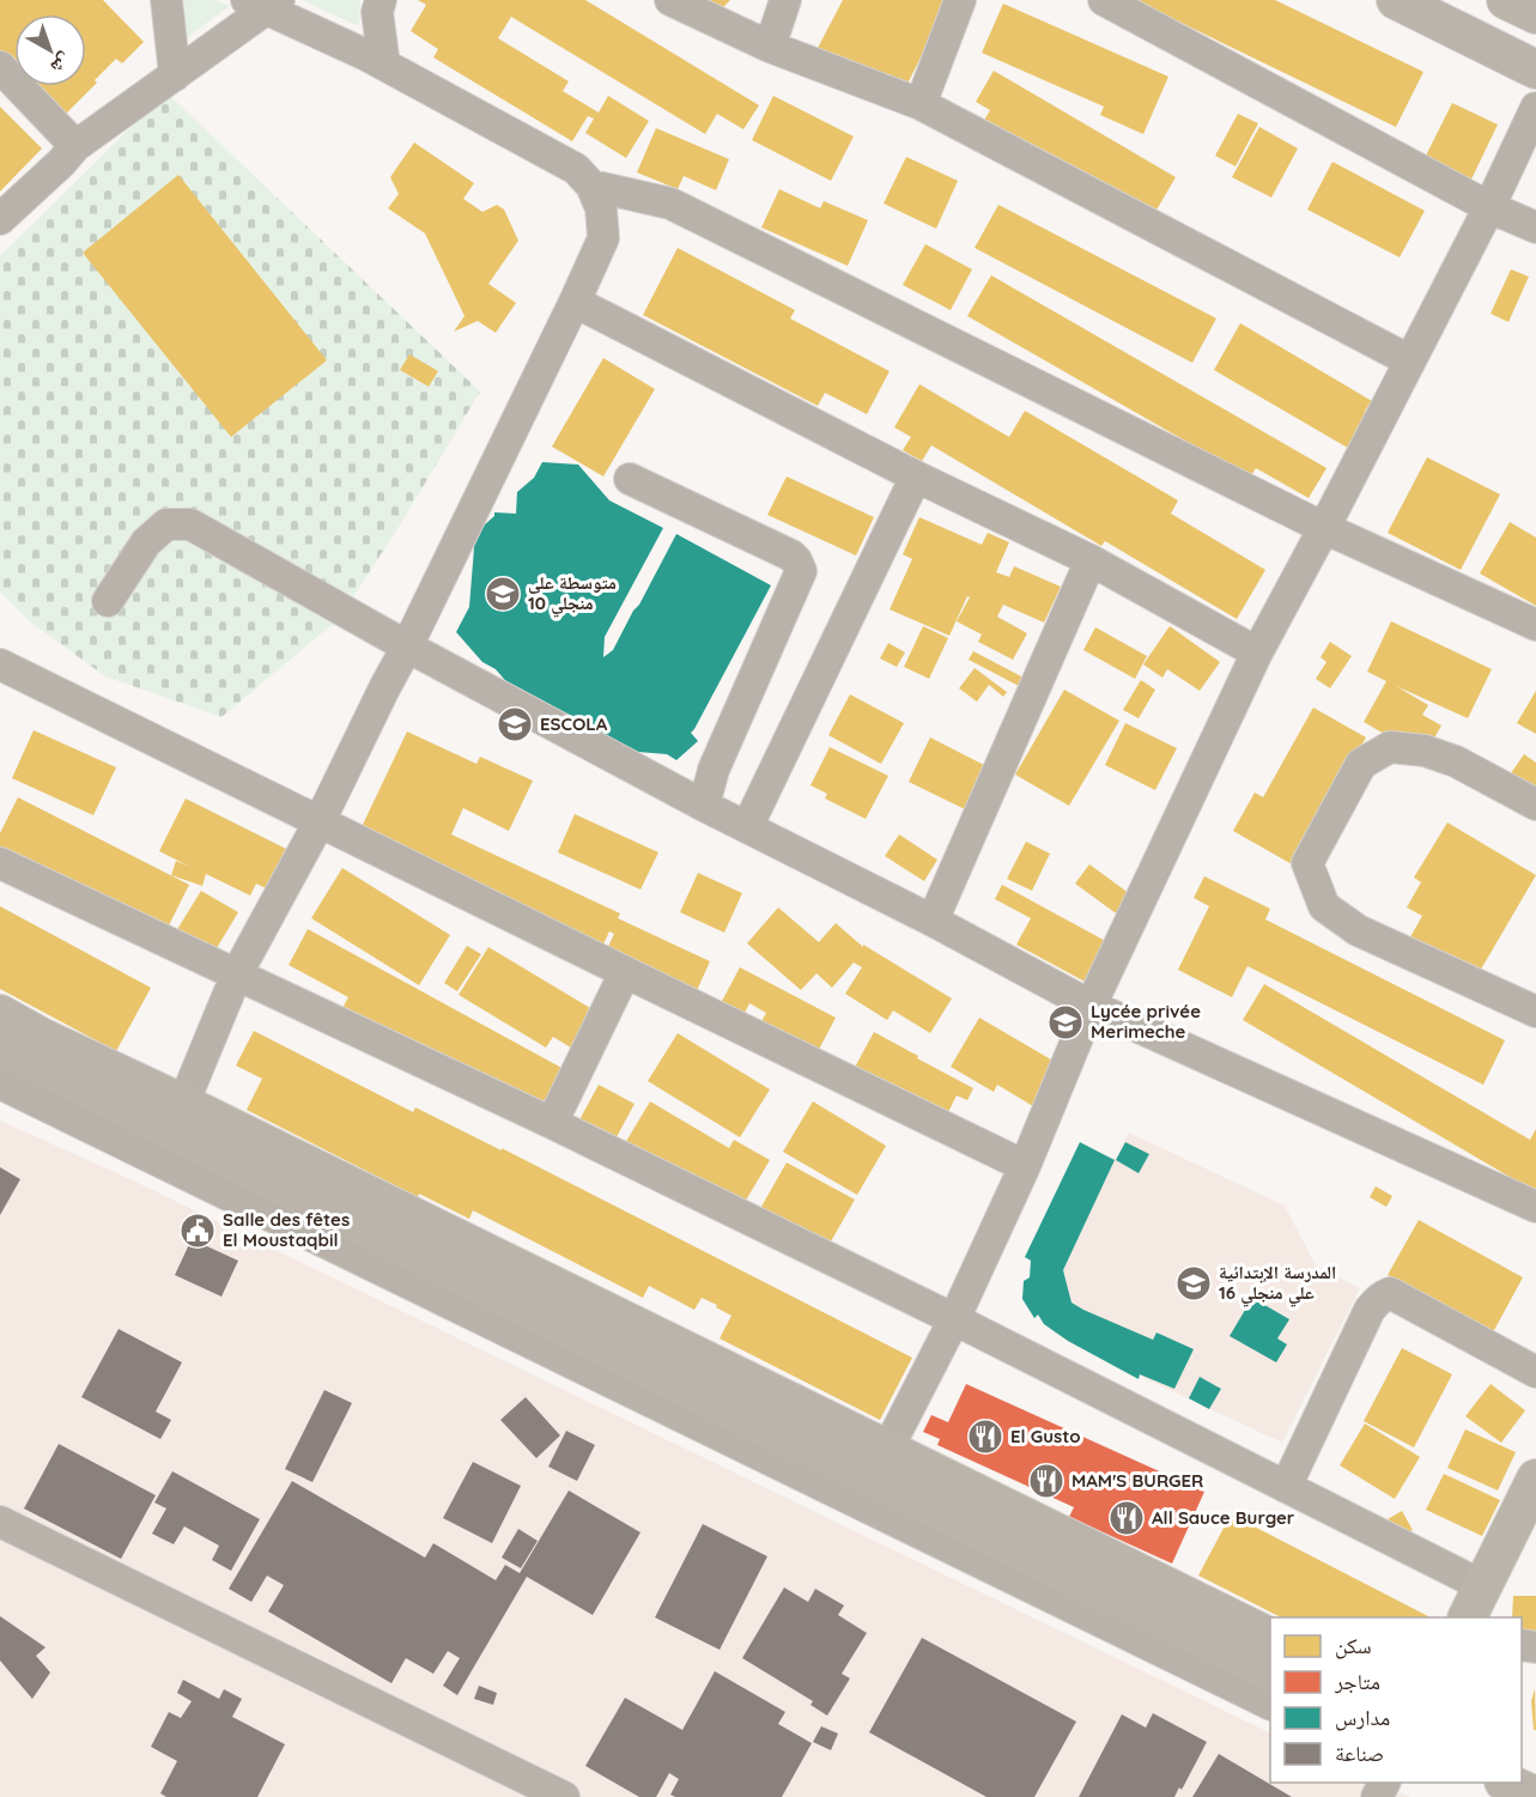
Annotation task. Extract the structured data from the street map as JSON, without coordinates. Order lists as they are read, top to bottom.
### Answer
{
  "places": {
    "school or university": [
      "متوسطة علي منجلي 10",
      "ESCOLA",
      "Lycée privée Merimeche",
      "المدرسة الإبتدائية علي منجلي 16"
    ],
    "public building": ["Salle des fêtes El Moustaqbil"],
    "restaurant": ["El Gusto", "MAM'S BURGER", "All Sauce Burger"]
  },
  "legend": [
    "سكن",
    "متاجر",
    "مدارس",
    "صناعة"
  ],
  "north": "bottom right"
}
